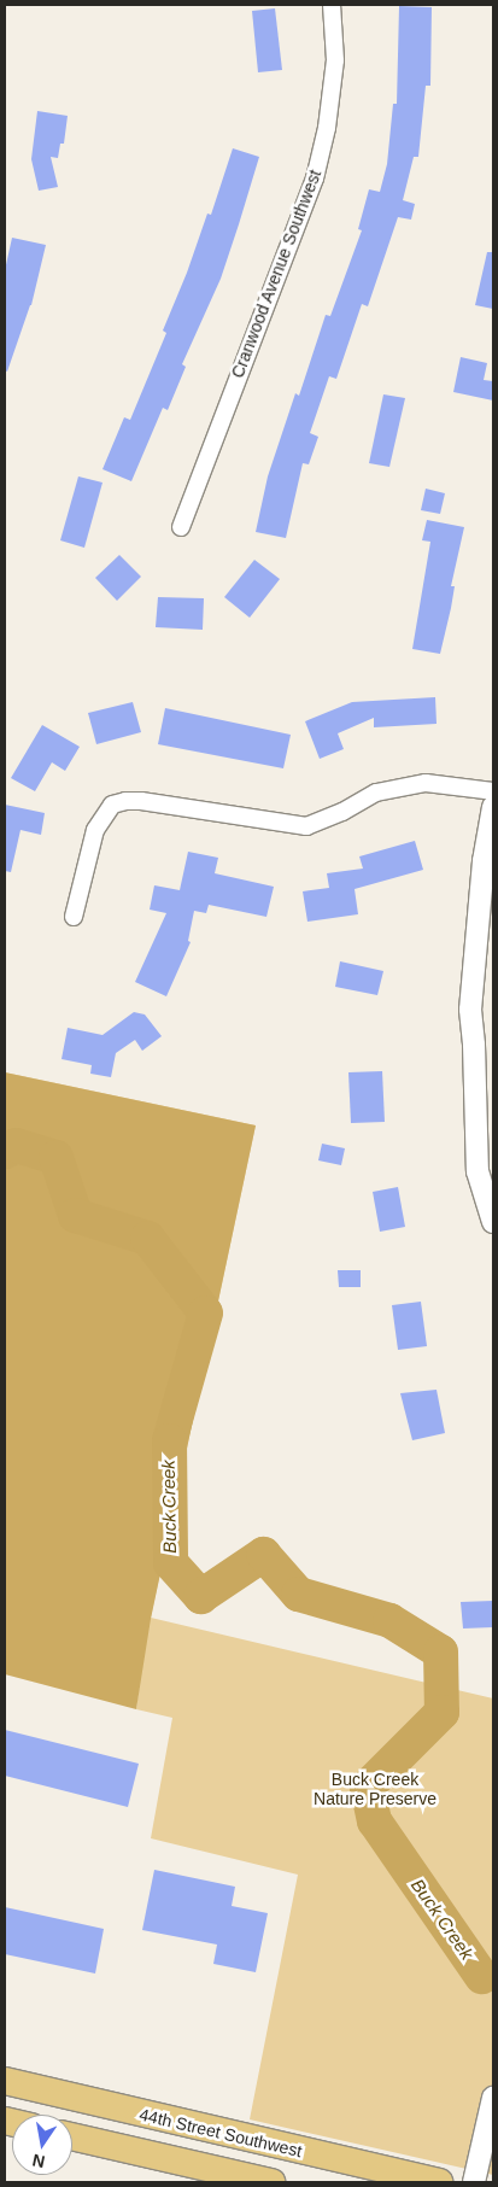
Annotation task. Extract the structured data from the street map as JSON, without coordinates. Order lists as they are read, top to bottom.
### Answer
{
  "streets": {
    "main road": ["44th Street Southwest"],
    "street": ["Cranwood Avenue Southwest"]
  },
  "water": ["Buck Creek"],
  "parks": ["Buck Creek Nature Preserve"],
  "north": "bottom"
}
